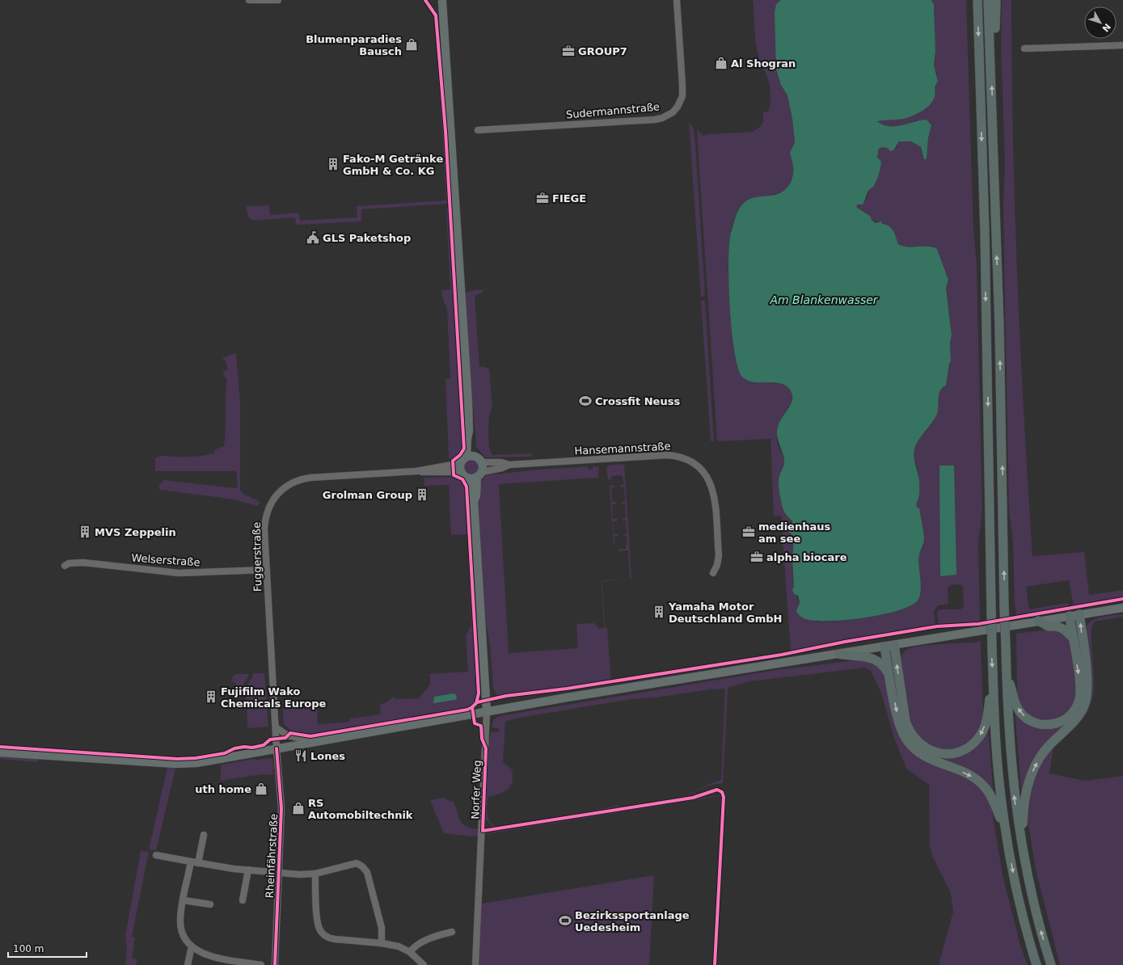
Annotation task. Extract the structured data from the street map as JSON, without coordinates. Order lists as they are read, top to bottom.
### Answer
{
  "streets": {
    "street": [
      "Sudermannstraße",
      "Hansemannstraße",
      "Fuggerstraße",
      "Welserstraße",
      "Norfer Weg",
      "Rheinfährstraße"
    ]
  },
  "crossings": [
    ["Fuggerstraße", "Welserstraße"],
    ["Fuggerstraße", "Rheinfährstraße"]
  ],
  "water": ["Am Blankenwasser"],
  "places": {
    "shop": [
      "Blumenparadies Bausch",
      "Al Shogran",
      "uth home",
      "RS Automobiltechnik"
    ],
    "office": [
      "GROUP7",
      "FIEGE",
      "medienhaus am see",
      "alpha biocare"
    ],
    "building": [
      "Fako-M Getränke GmbH & Co. KG",
      "Grolman Group",
      "MVS Zeppelin",
      "Yamaha Motor Deutschland GmbH",
      "Fujifilm Wako Chemicals Europe"
    ],
    "public building": ["GLS Paketshop"],
    "sports": ["Crossfit Neuss", "Bezirkssportanlage Uedesheim"],
    "restaurant": ["Lones"]
  },
  "scale_bar": "100 m",
  "north": "bottom right"
}
